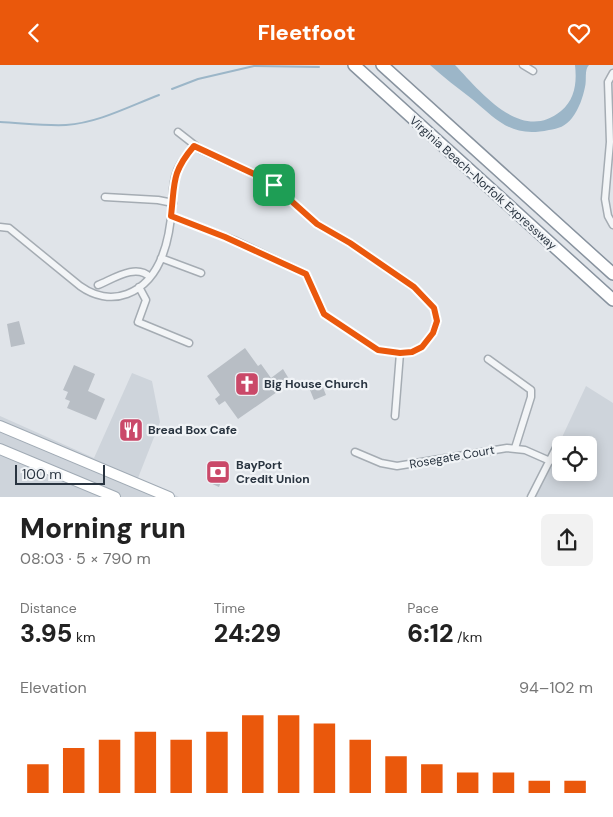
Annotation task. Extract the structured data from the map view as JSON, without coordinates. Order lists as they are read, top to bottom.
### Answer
{
  "streets": {
    "highway": ["Virginia Beach-Norfolk Expressway"],
    "street": ["Rosegate Court"]
  },
  "places": {
    "church": ["Big House Church"],
    "restaurant": ["Bread Box Cafe"],
    "bank": ["BayPort Credit Union"]
  },
  "scale_bar": "100 m",
  "page": {
    "header": "Fleetfoot",
    "scale": "100 m",
    "heading": ["Morning run", "08:03 · 5 × 790 m"],
    "stats": [
      ["Distance", "3.95 km"],
      ["Time", "24:29"],
      ["Pace", "6:12 /km"]
    ],
    "chart": ["Elevation", "94–102 m"]
  }
}
